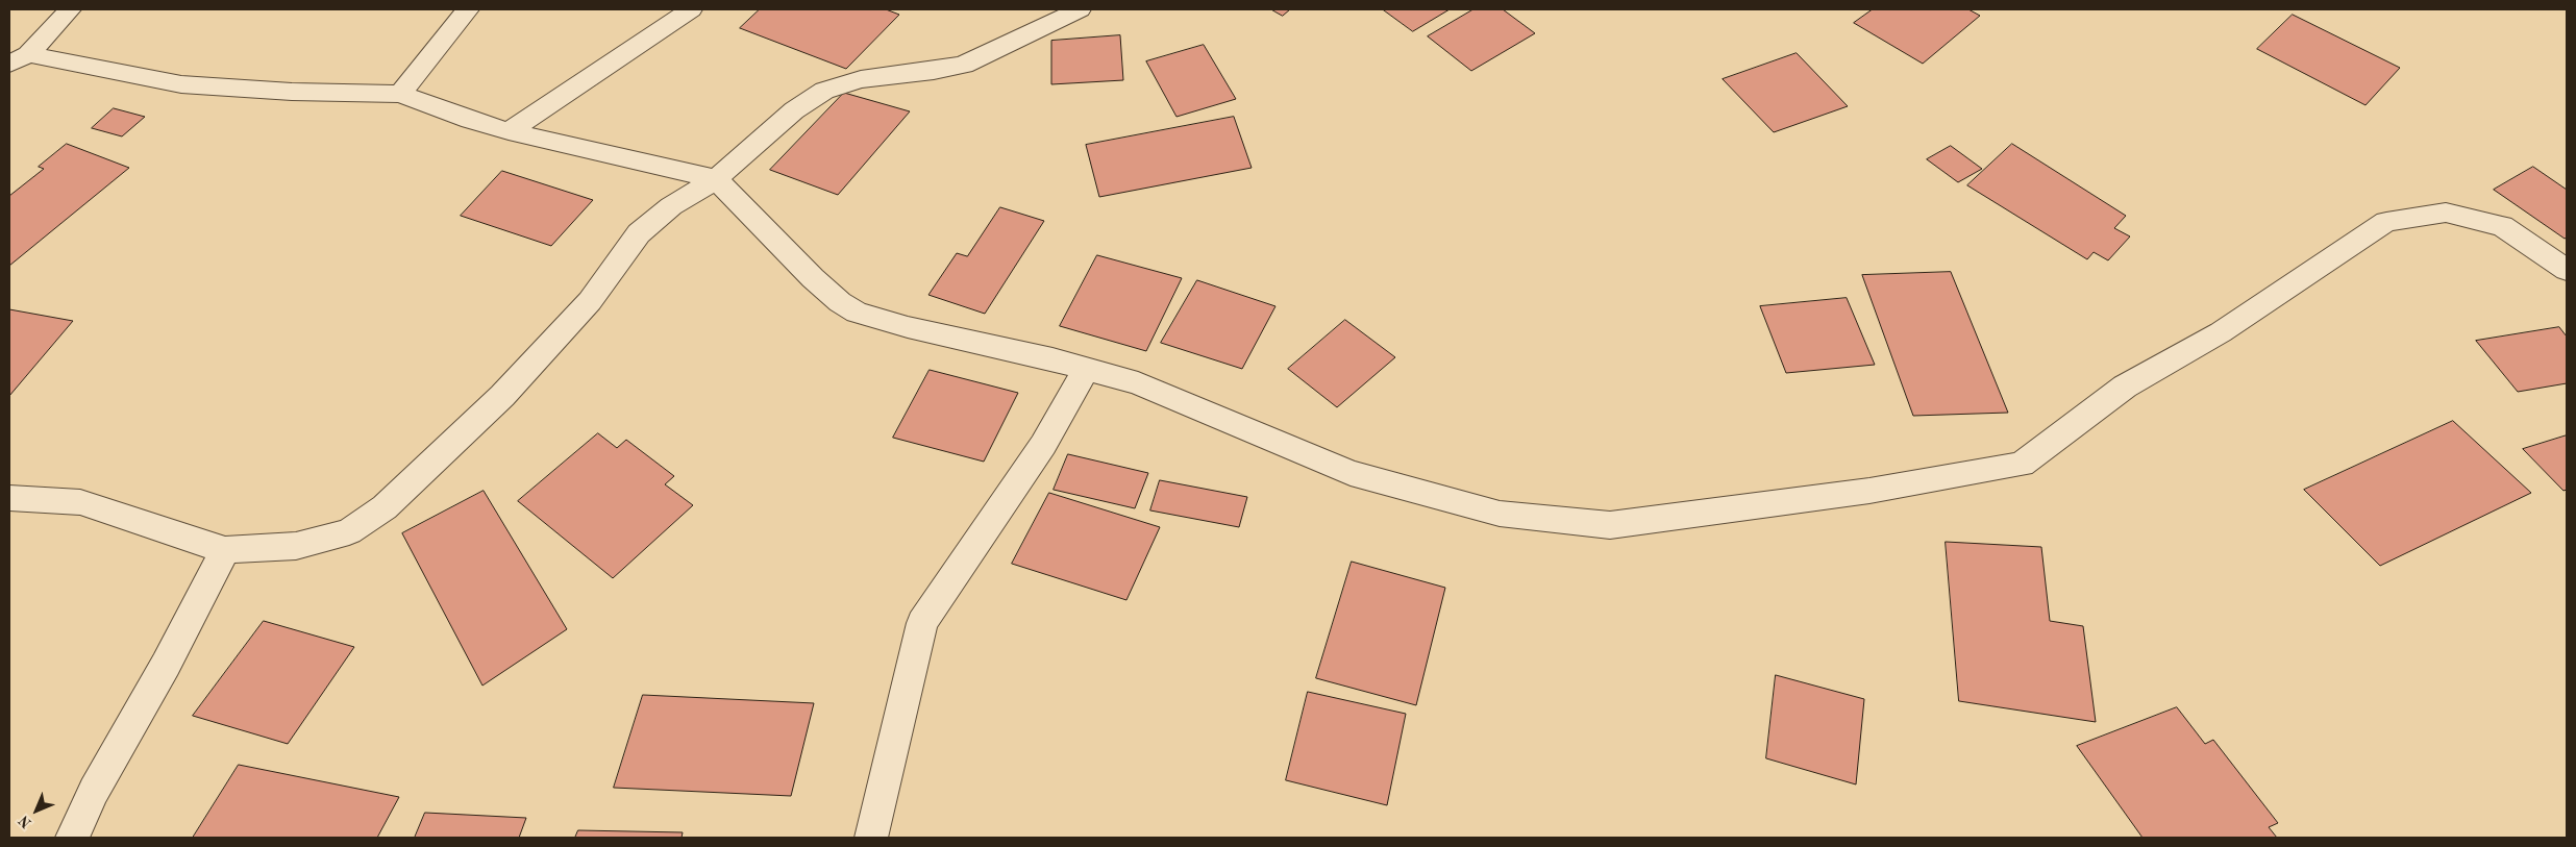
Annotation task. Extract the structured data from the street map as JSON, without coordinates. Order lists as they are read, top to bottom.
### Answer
{
  "north": "bottom left"
}
